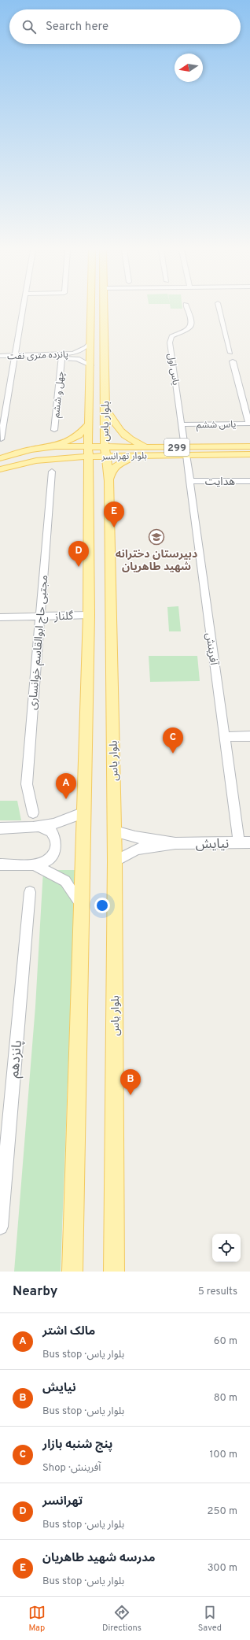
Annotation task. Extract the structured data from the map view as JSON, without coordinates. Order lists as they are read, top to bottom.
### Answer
{
  "streets": {
    "main road": ["بلوار یاس", "299", "بلوار تهرانسر"],
    "street": [
      "پانزده متری نفت",
      "یاس اول",
      "چهل و ششم",
      "یاس ششم",
      "هدایت",
      "گلناز",
      "مجتبی حاج ابوالقاسم خوانساری",
      "آفرینش",
      "نیایش",
      "پانزدهم"
    ]
  },
  "crossings": [
    ["پانزده متری نفت", "چهل و ششم"],
    ["پانزده متری نفت", "بلوار یاس"],
    ["یاس اول", "یاس ششم"],
    ["یاس اول", "بلوار تهرانسر"],
    ["یاس اول", "آفرینش"],
    ["بلوار یاس", "بلوار تهرانسر"],
    ["بلوار تهرانسر", "آفرینش"],
    ["هدایت", "آفرینش"],
    ["گلناز", "مجتبی حاج ابوالقاسم خوانساری"],
    ["آفرینش", "نیایش"]
  ],
  "places": {
    "school or university": ["دبیرستان دخترانه شهید طاهریان"]
  },
  "north": "left",
  "page": {
    "search": "Search here",
    "pins": [
      "E",
      "D",
      "C",
      "A",
      "B"
    ],
    "heading": ["Nearby", "5 results"],
    "list": [
      {
        "mark": "A",
        "name": "مالک اشتر",
        "note": "Bus stop · بلوار یاس",
        "value": "60 m"
      },
      {
        "mark": "B",
        "name": "نیایش",
        "note": "Bus stop · بلوار یاس",
        "value": "80 m"
      },
      {
        "mark": "C",
        "name": "پنج شنبه بازار",
        "note": "Shop · آفرینش",
        "value": "100 m"
      },
      {
        "mark": "D",
        "name": "تهرانسر",
        "note": "Bus stop · بلوار یاس",
        "value": "250 m"
      },
      {
        "mark": "E",
        "name": "مدرسه شهید طاهریان",
        "note": "Bus stop · بلوار یاس",
        "value": "300 m"
      }
    ],
    "nav": ["Map", "Directions", "Saved"]
  }
}
